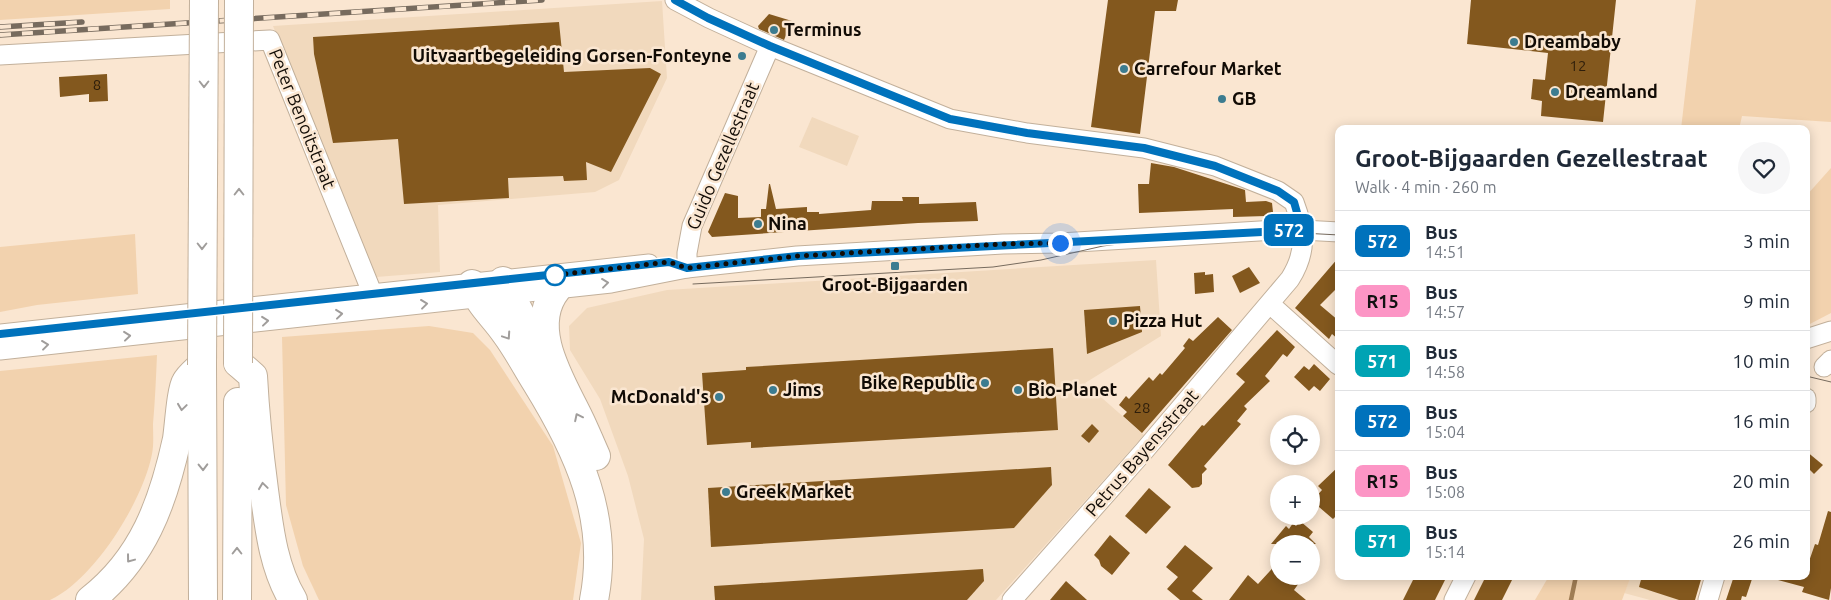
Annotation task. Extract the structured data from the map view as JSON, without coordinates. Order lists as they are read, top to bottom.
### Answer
{
  "streets": {
    "street": ["Peter Benoitstraat", "Guido Gezellestraat", "Petrus Bayensstraat"]
  },
  "crossings": [
    ["Guido Gezellestraat", "Petrus Bayensstraat"]
  ],
  "places": {
    "other": [
      "Terminus",
      "Dreambaby",
      "Uitvaartbegeleiding Gorsen-Fonteyne",
      "Carrefour Market",
      "Dreamland",
      "GB",
      "Nina",
      "Pizza Hut",
      "Bike Republic",
      "Jims",
      "Bio-Planet",
      "McDonald's",
      "Greek Market"
    ],
    "transit": ["Groot-Bijgaarden"]
  },
  "lines": ["bus line 572"],
  "house_numbers": ["12", "8", "28"],
  "page": {
    "on_map": "572",
    "heading": ["Groot-Bijgaarden Gezellestraat", "Walk · 4 min · 260 m"],
    "list": [
      {
        "mark": "572",
        "name": "Bus",
        "note": "14:51",
        "value": "3 min"
      },
      {
        "mark": "R15",
        "name": "Bus",
        "note": "14:57",
        "value": "9 min"
      },
      {
        "mark": "571",
        "name": "Bus",
        "note": "14:58",
        "value": "10 min"
      },
      {
        "mark": "572",
        "name": "Bus",
        "note": "15:04",
        "value": "16 min"
      },
      {
        "mark": "R15",
        "name": "Bus",
        "note": "15:08",
        "value": "20 min"
      },
      {
        "mark": "571",
        "name": "Bus",
        "note": "15:14",
        "value": "26 min"
      }
    ],
    "map_buttons": ["+", "−"]
  }
}
